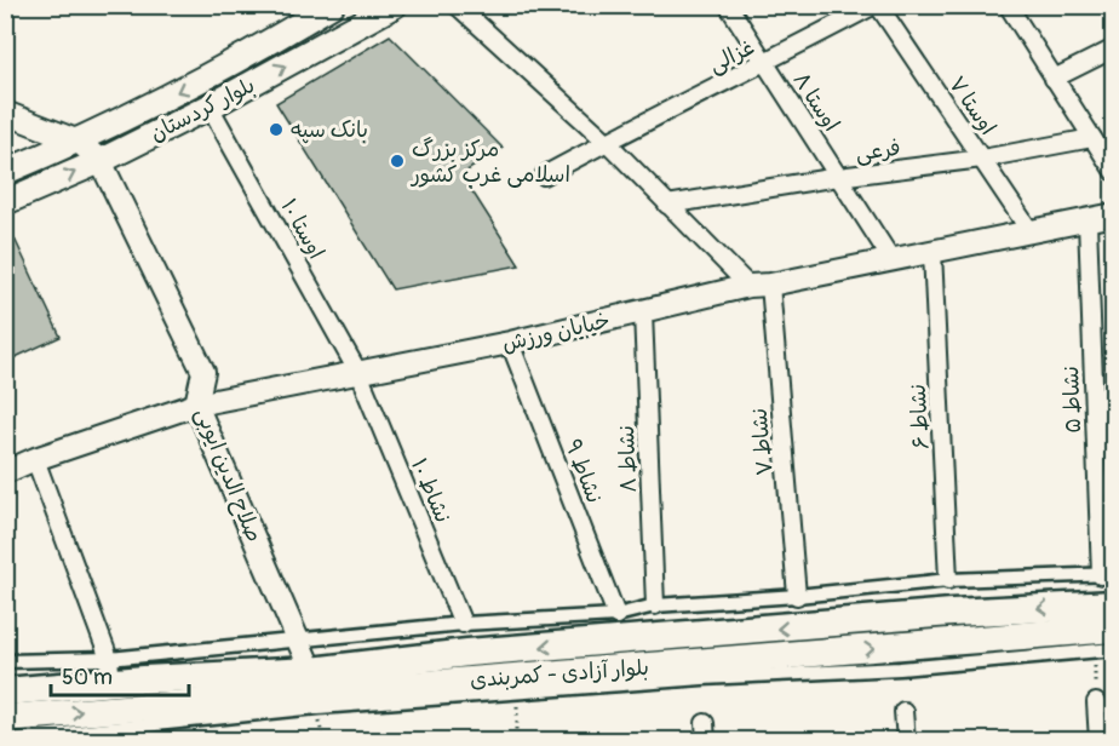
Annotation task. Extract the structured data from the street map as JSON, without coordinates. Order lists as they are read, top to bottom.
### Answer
{
  "streets": {
    "main road": ["بلوار کردستان", "بلوار آزادی - کمربندی"],
    "street": [
      "غزالی",
      "اوستا ۸",
      "اوستا ۷",
      "فرعی",
      "اوستا ۱۰",
      "خیابان ورزش",
      "نشاط ۵",
      "نشاط ۶",
      "نشاط ۷",
      "نشاط ۸",
      "نشاط ۹",
      "صلاح الدین ایوبی",
      "نشاط ۱۰"
    ]
  },
  "crossings": [
    ["غزالی", "اوستا ۸"],
    ["غزالی", "اوستا ۷"],
    ["اوستا ۸", "فرعی"],
    ["اوستا ۸", "خیابان ورزش"],
    ["اوستا ۷", "فرعی"],
    ["اوستا ۷", "خیابان ورزش"],
    ["بلوار کردستان", "اوستا ۱۰"],
    ["بلوار کردستان", "صلاح الدین ایوبی"],
    ["اوستا ۱۰", "خیابان ورزش"],
    ["اوستا ۱۰", "نشاط ۱۰"],
    ["خیابان ورزش", "نشاط ۵"],
    ["خیابان ورزش", "نشاط ۶"],
    ["خیابان ورزش", "نشاط ۷"],
    ["خیابان ورزش", "نشاط ۸"],
    ["خیابان ورزش", "نشاط ۹"],
    ["خیابان ورزش", "صلاح الدین ایوبی"],
    ["خیابان ورزش", "نشاط ۱۰"],
    ["صلاح الدین ایوبی", "بلوار آزادی - کمربندی"]
  ],
  "places": ["بانک سپه", "مرکز بزرگ اسلامی غرب کشور"],
  "scale_bar": "50 m"
}
